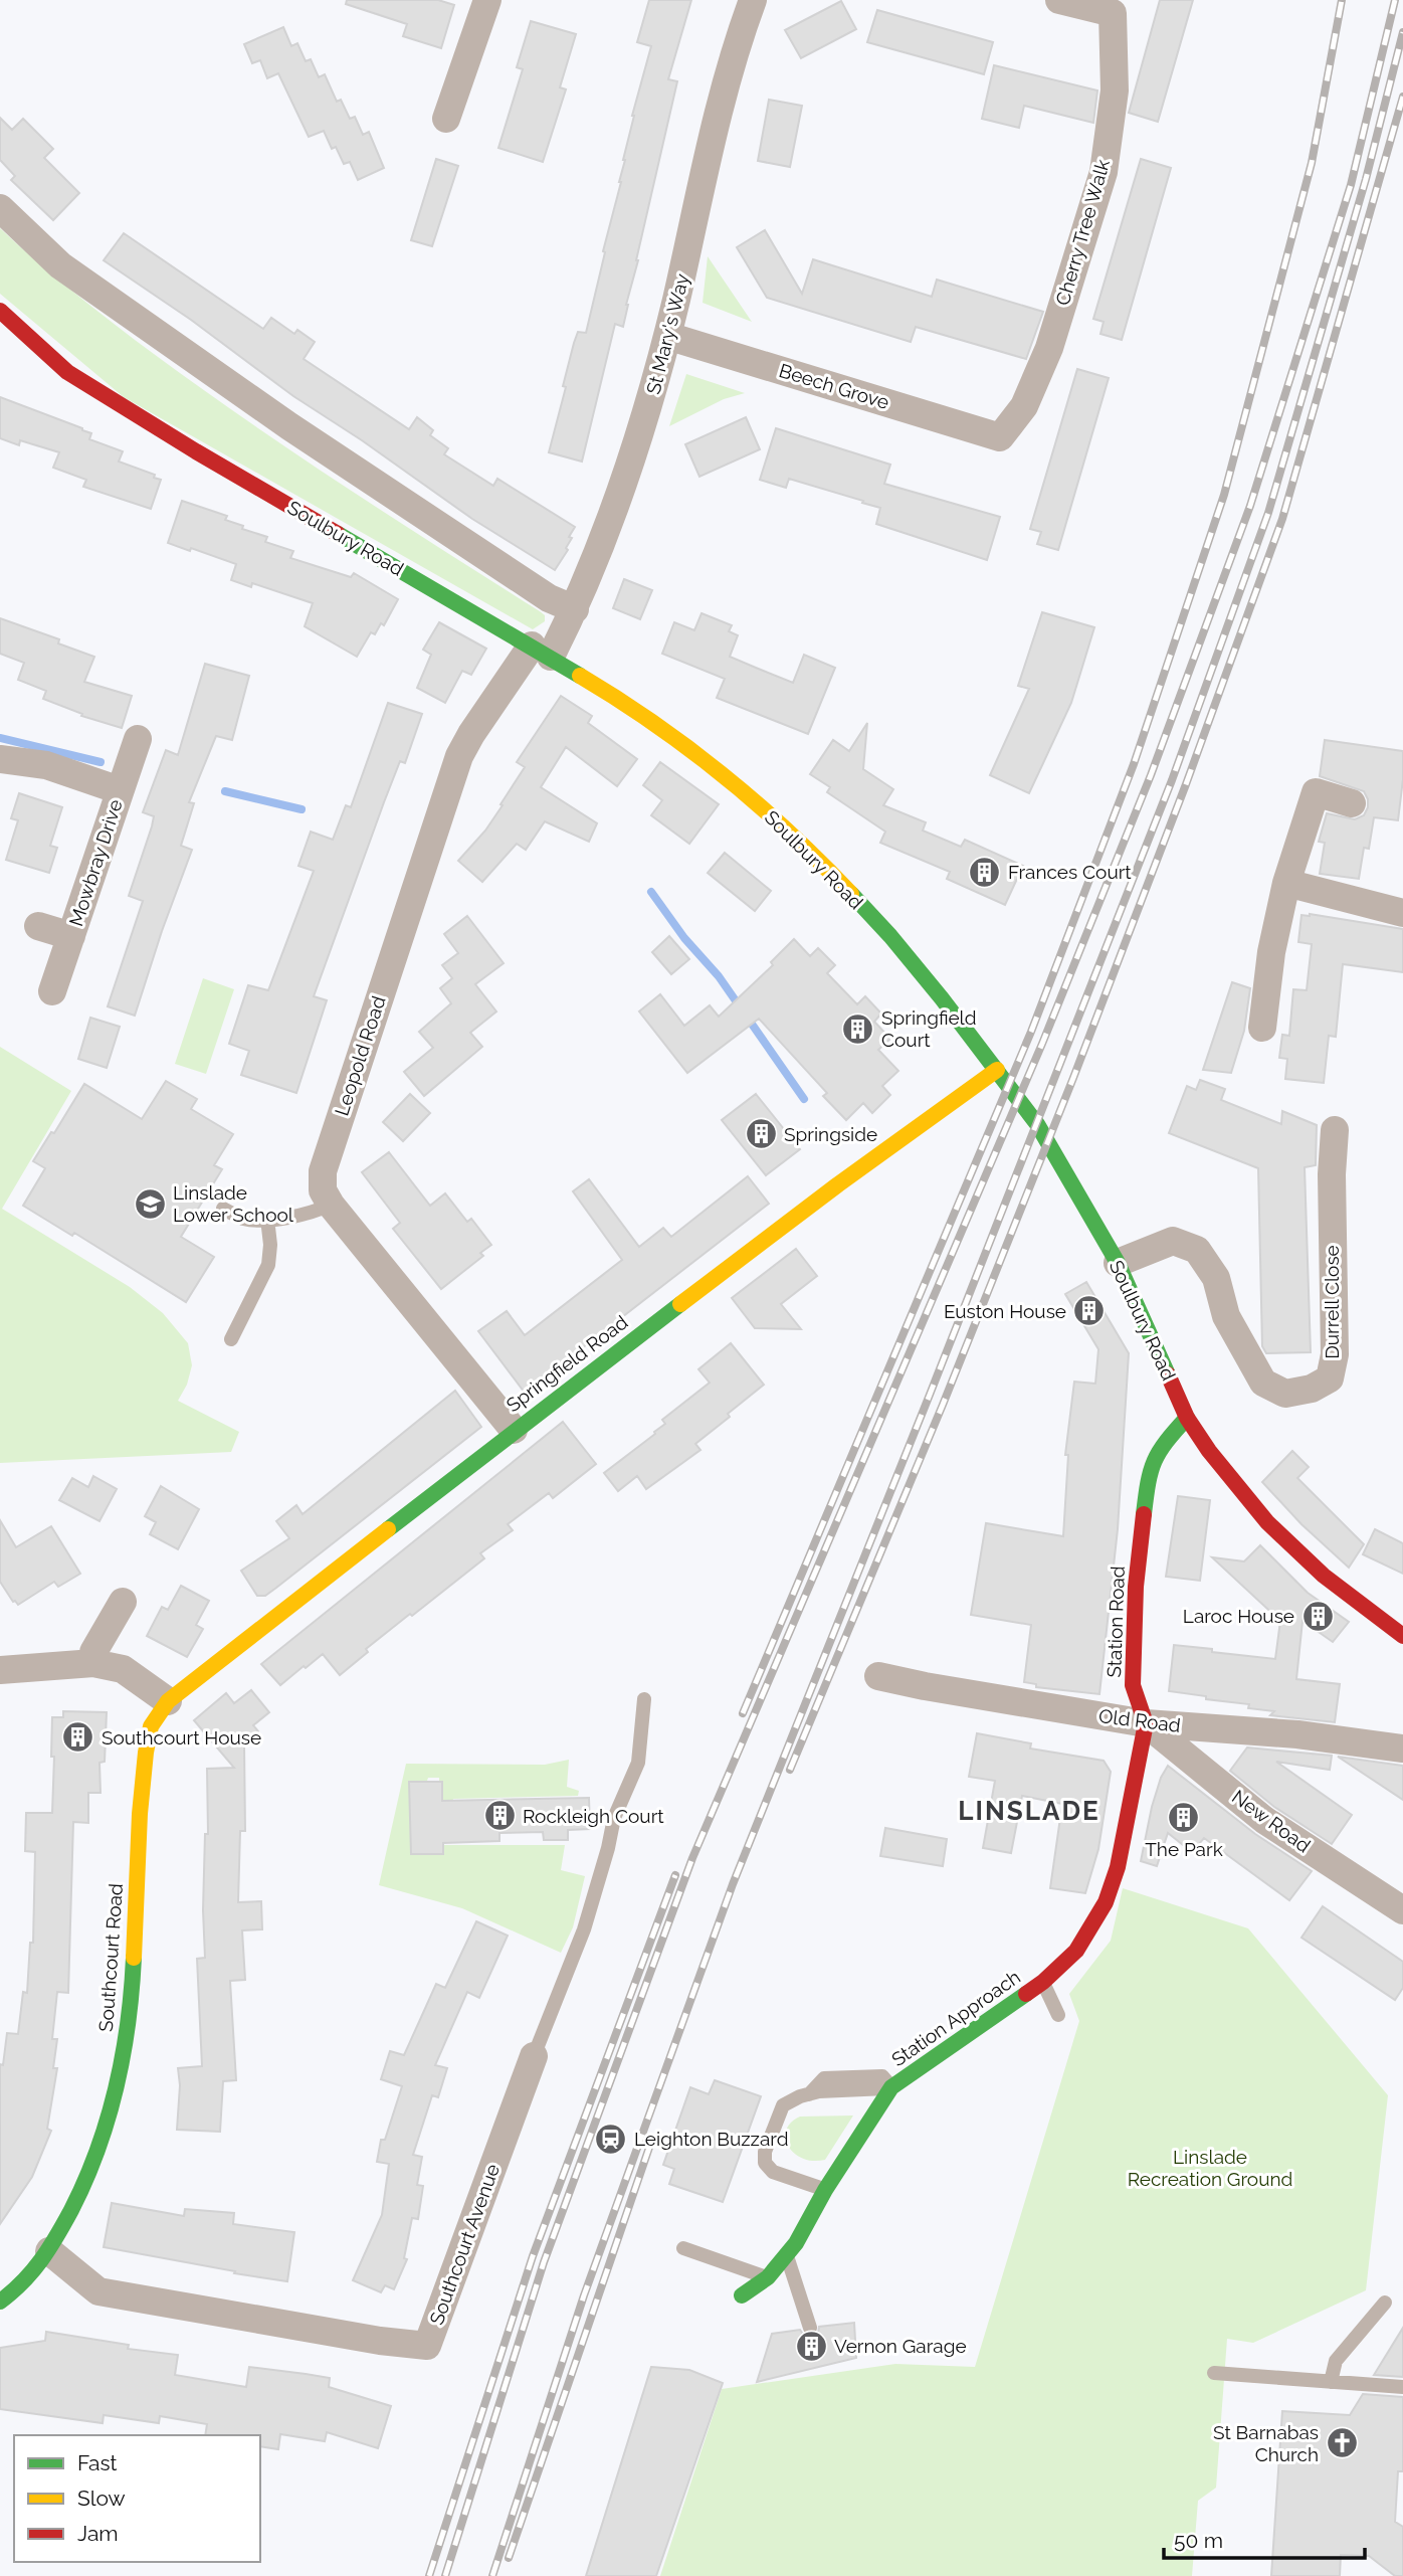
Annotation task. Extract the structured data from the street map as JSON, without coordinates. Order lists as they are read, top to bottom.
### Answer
{
  "streets": {
    "street": [
      "Cherry Tree Walk",
      "St Mary's Way",
      "Beech Grove",
      "Soulbury Road",
      "Mowbray Drive",
      "Leopold Road",
      "Durrell Close",
      "Springfield Road",
      "Station Road",
      "Old Road",
      "New Road",
      "Southcourt Road",
      "Station Approach",
      "Southcourt Avenue"
    ]
  },
  "crossings": [
    ["Cherry Tree Walk", "Beech Grove"],
    ["St Mary's Way", "Beech Grove"],
    ["St Mary's Way", "Soulbury Road"],
    ["St Mary's Way", "Leopold Road"],
    ["Soulbury Road", "Leopold Road"],
    ["Soulbury Road", "Durrell Close"],
    ["Soulbury Road", "Springfield Road"],
    ["Soulbury Road", "Station Road"],
    ["Leopold Road", "Springfield Road"],
    ["Springfield Road", "Southcourt Road"],
    ["Station Road", "Old Road"],
    ["Station Road", "New Road"],
    ["Station Road", "Station Approach"],
    ["Old Road", "New Road"],
    ["Southcourt Road", "Southcourt Avenue"]
  ],
  "districts": ["LINSLADE"],
  "parks": ["Linslade Recreation Ground"],
  "places": {
    "building": [
      "Frances Court",
      "Springfield Court",
      "Springside",
      "Euston House",
      "Laroc House",
      "Southcourt House",
      "Rockleigh Court",
      "The Park",
      "Vernon Garage"
    ],
    "school or university": ["Linslade Lower School"],
    "station": ["Leighton Buzzard"],
    "church": ["St Barnabas Church"]
  },
  "legend": ["Fast", "Slow", "Jam"],
  "scale_bar": "50 m"
}
